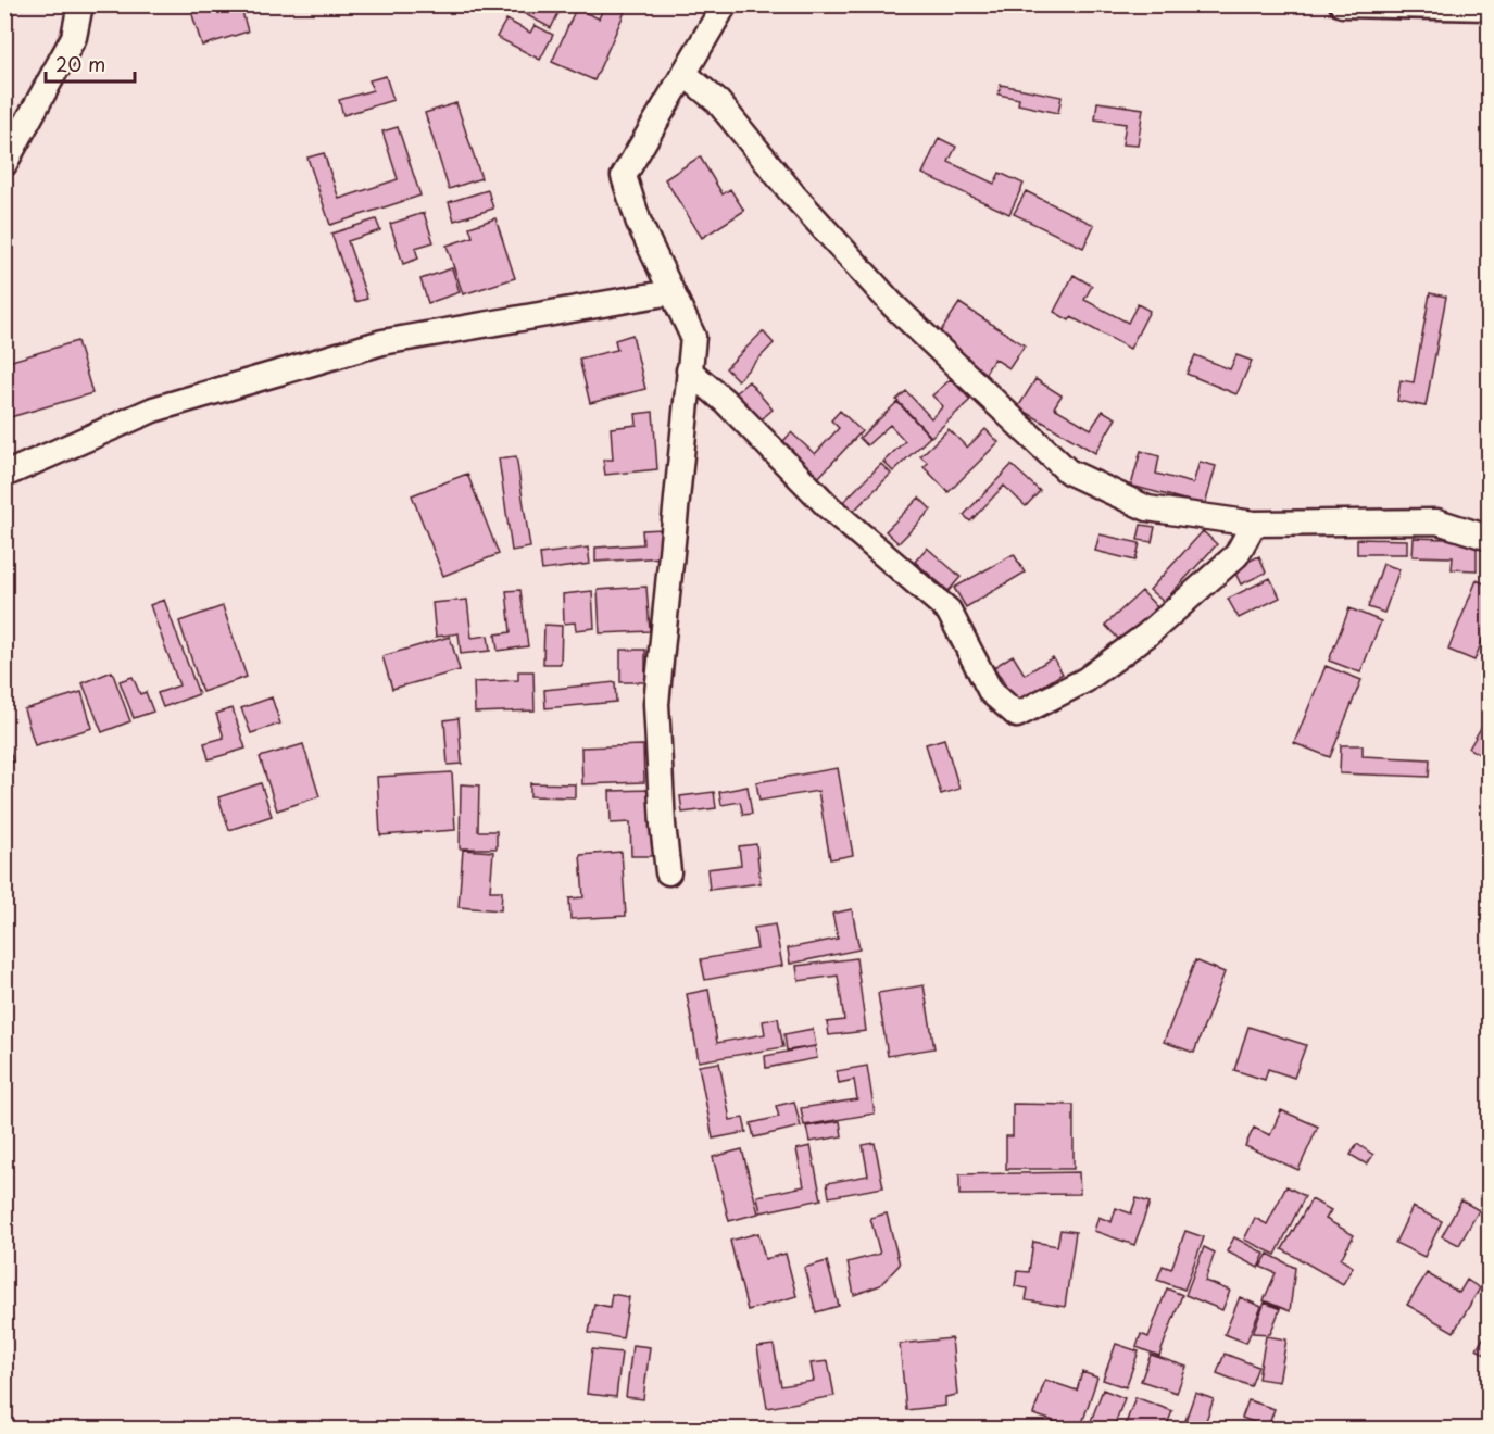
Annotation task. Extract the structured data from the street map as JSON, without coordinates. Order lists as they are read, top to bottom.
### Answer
{
  "scale_bar": "20 m"
}
